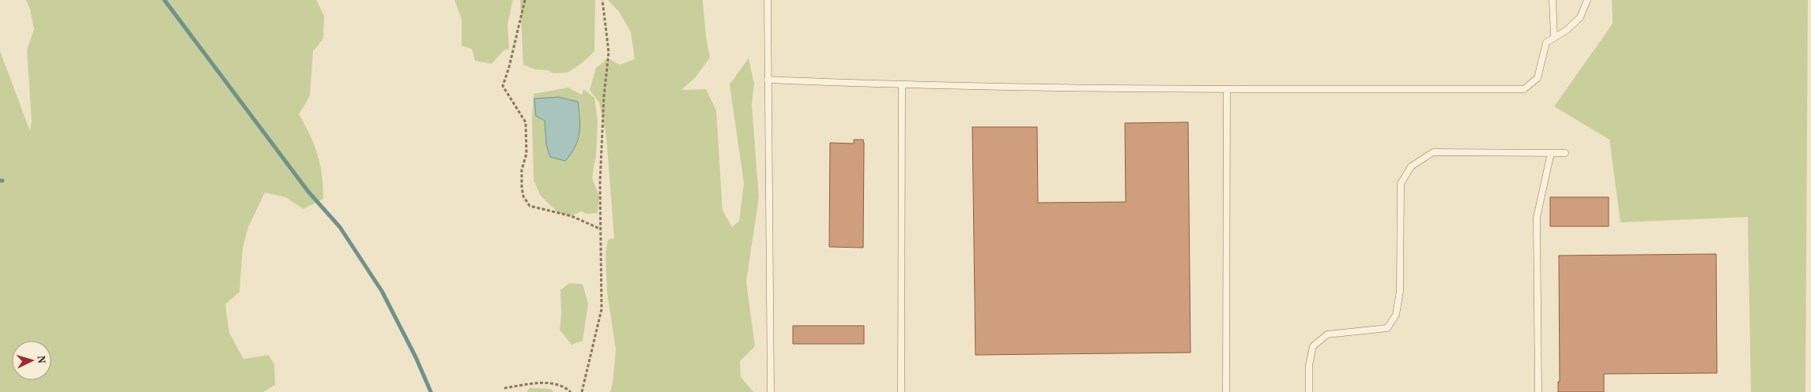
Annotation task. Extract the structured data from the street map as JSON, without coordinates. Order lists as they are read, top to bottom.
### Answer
{
  "north": "right"
}
